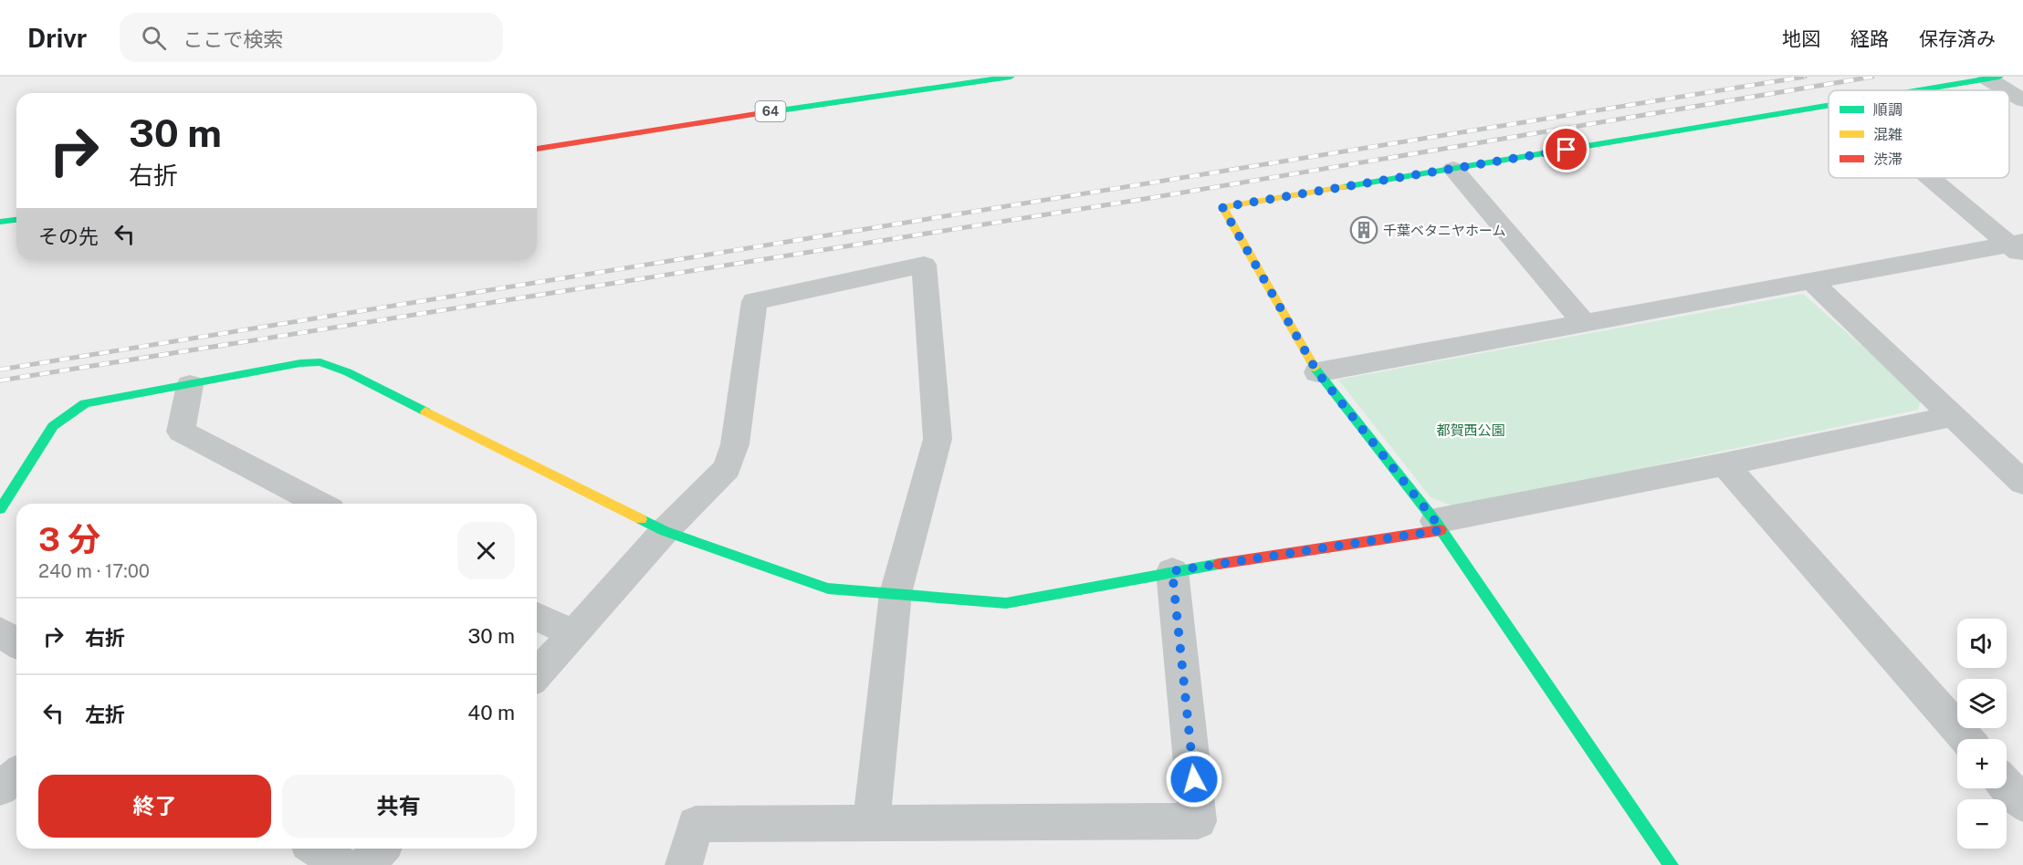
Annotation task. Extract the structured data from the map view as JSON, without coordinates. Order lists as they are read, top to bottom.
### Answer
{
  "streets": {
    "street": ["64"]
  },
  "parks": ["都賀西公園"],
  "places": {
    "building": ["千葉ベタニヤホーム"]
  },
  "legend": ["順調", "混雑", "渋滞"],
  "page": {
    "header": "Drivr",
    "search": "ここで検索",
    "nav": ["地図", "経路", "保存済み"],
    "turn": ["30 m", "右折"],
    "then": "その先",
    "heading": ["3 分", "240 m · 17:00"],
    "list": [
      {
        "name": "右折",
        "value": "30 m"
      },
      {
        "name": "左折",
        "value": "40 m"
      }
    ],
    "map_buttons": ["+", "−"],
    "buttons": ["終了", "共有"]
  }
}
